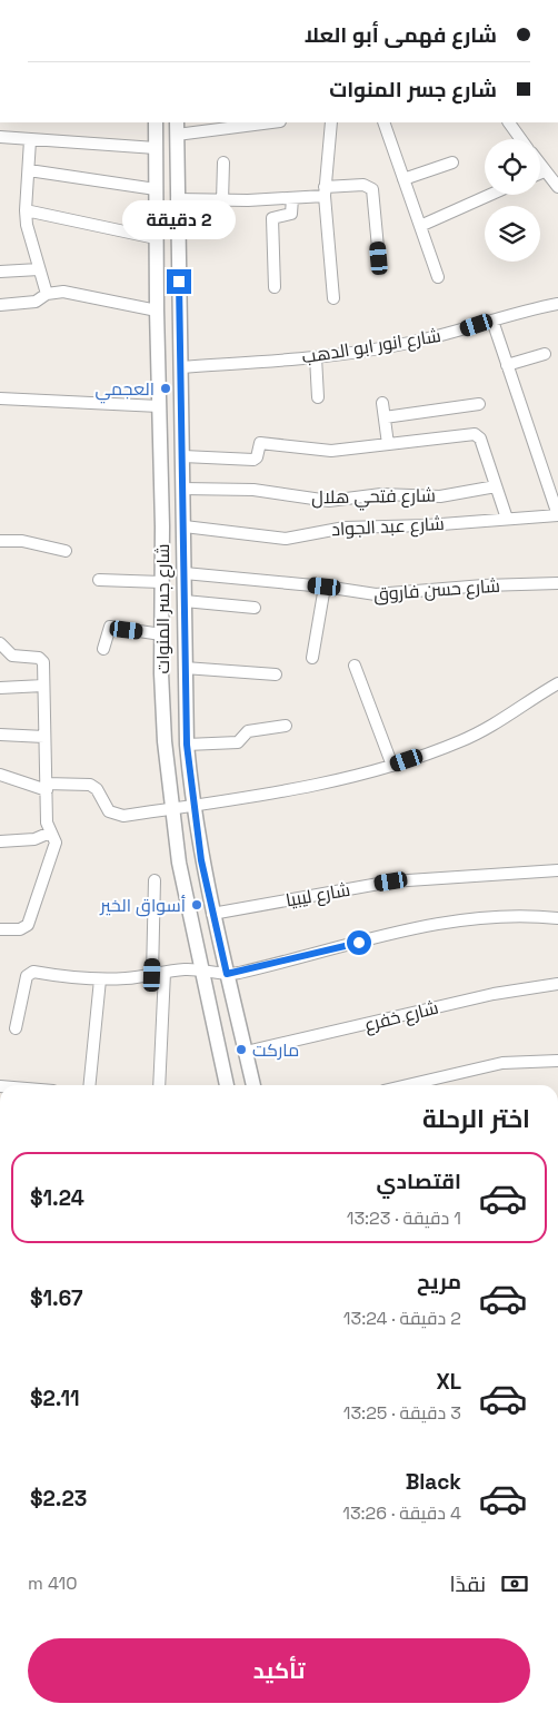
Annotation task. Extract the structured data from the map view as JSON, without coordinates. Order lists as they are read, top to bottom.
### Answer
{
  "streets": {
    "street": [
      "شارع انور ابو الدهب",
      "شارع فتحي هلال",
      "شارع عبد الجواد",
      "شارع حسن فاروق",
      "شارع جسر المنوات",
      "شارع ليبيا",
      "شارع خفرع"
    ]
  },
  "crossings": [
    ["شارع انور ابو الدهب", "شارع جسر المنوات"],
    ["شارع فتحي هلال", "شارع جسر المنوات"],
    ["شارع عبد الجواد", "شارع جسر المنوات"],
    ["شارع حسن فاروق", "شارع جسر المنوات"],
    ["شارع جسر المنوات", "شارع ليبيا"],
    ["شارع جسر المنوات", "شارع خفرع"]
  ],
  "places": ["العجمي", "أسواق الخير", "ماركت"],
  "page": {
    "banner": ["شارع فهمى أبو العلا", "شارع جسر المنوات"],
    "bubble": "2 دقيقة",
    "heading": "اختر الرحلة",
    "list": [
      {
        "name": "اقتصادي",
        "note": "1 دقيقة · 13:23",
        "value": "$1.24"
      },
      {
        "name": "مريح",
        "note": "2 دقيقة · 13:24",
        "value": "$1.67"
      },
      {
        "name": "XL",
        "note": "3 دقيقة · 13:25",
        "value": "$2.11"
      },
      {
        "name": "Black",
        "note": "4 دقيقة · 13:26",
        "value": "$2.23"
      }
    ],
    "pay": ["نقدًا", "410 m"],
    "buttons": "تأكيد"
  }
}
